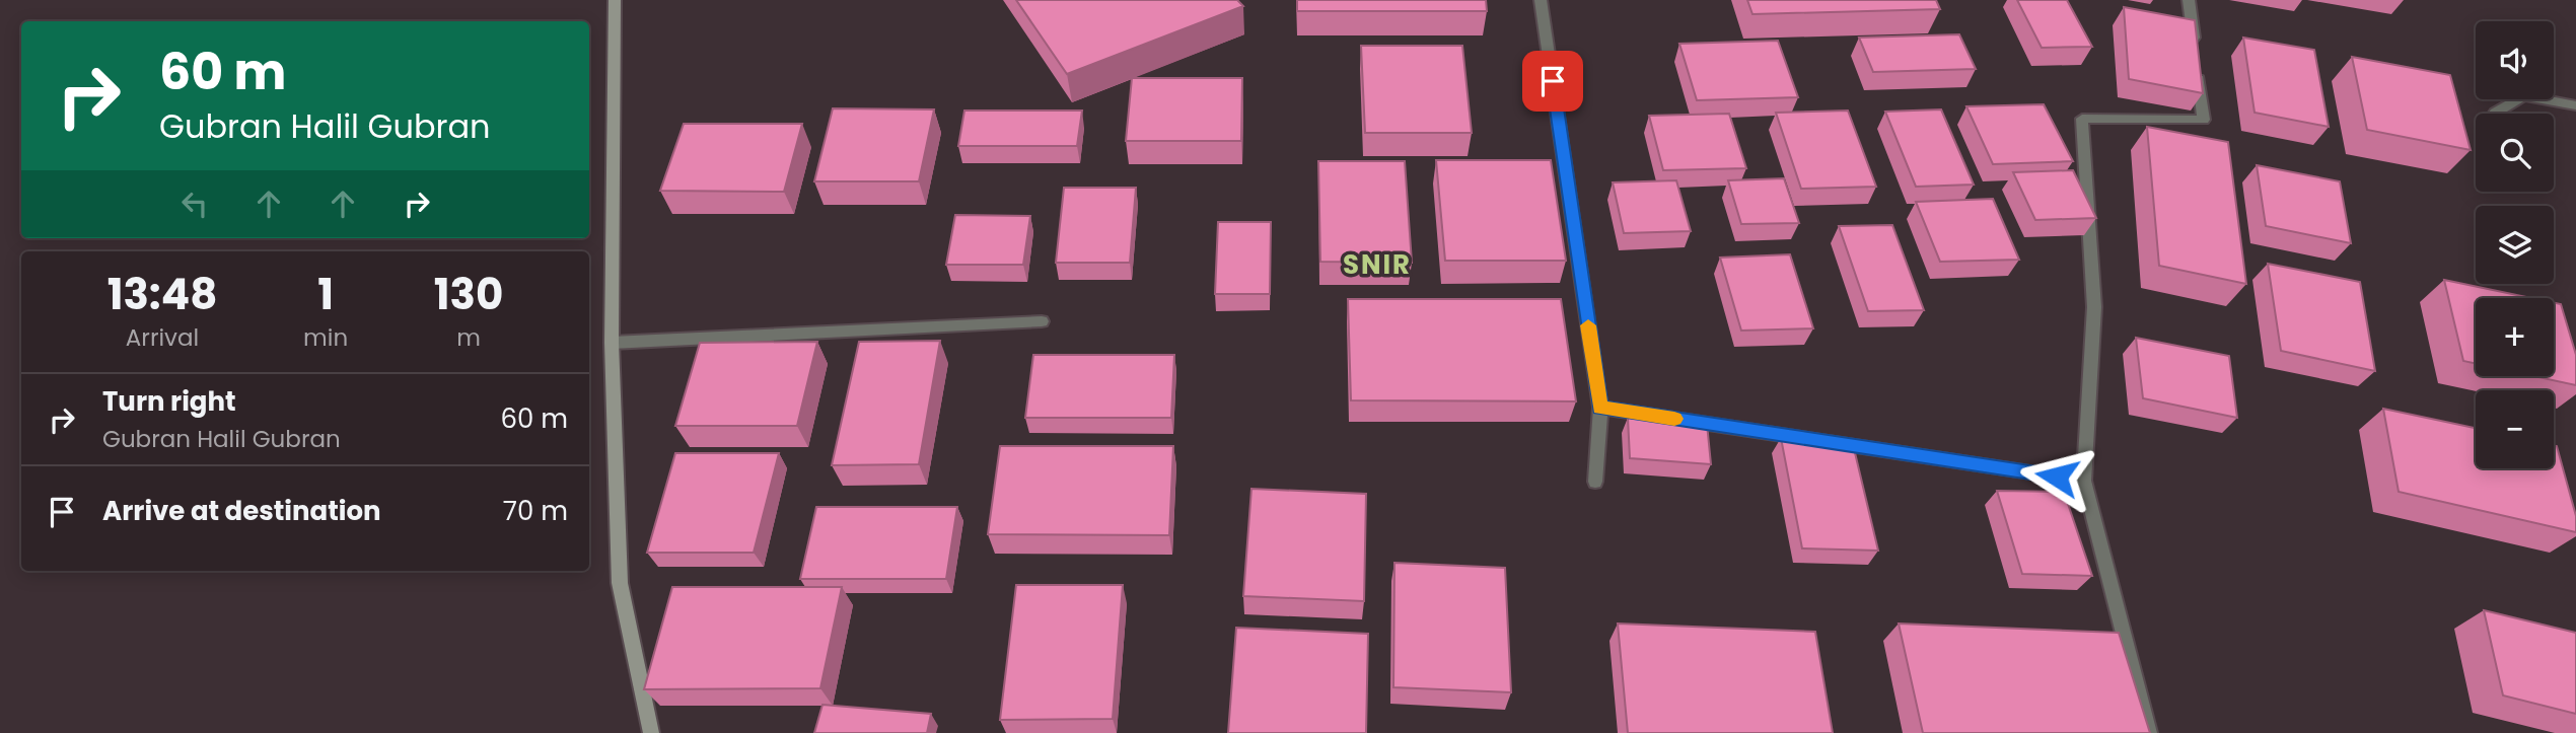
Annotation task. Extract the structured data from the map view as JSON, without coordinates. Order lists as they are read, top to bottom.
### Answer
{
  "districts": ["SNIR"],
  "page": {
    "map_buttons": ["+", "−"],
    "turn": ["60 m", "Gubran Halil Gubran"],
    "eta": [
      "13:48",
      "Arrival",
      "1",
      "min",
      "130",
      "m"
    ],
    "list": [
      {
        "name": "Turn right",
        "note": "Gubran Halil Gubran",
        "value": "60 m"
      },
      {
        "name": "Arrive at destination",
        "value": "70 m"
      }
    ]
  }
}
